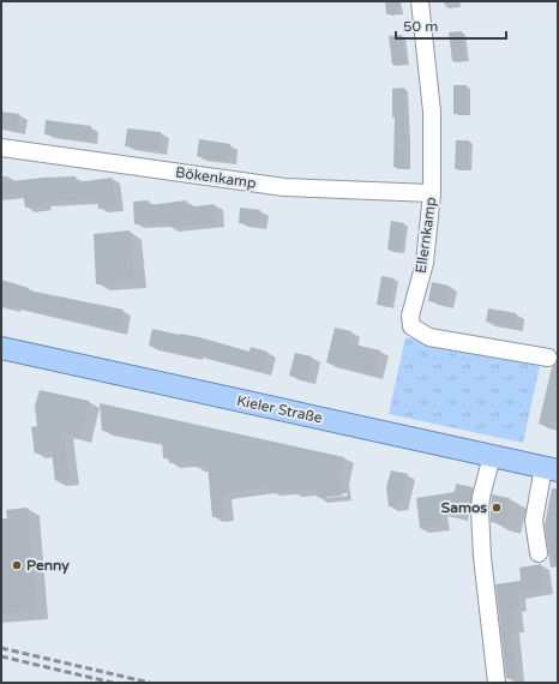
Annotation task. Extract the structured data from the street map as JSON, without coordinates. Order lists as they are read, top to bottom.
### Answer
{
  "streets": {
    "main road": ["Kieler Straße"],
    "street": ["Bökenkamp", "Ellernkamp"]
  },
  "crossings": [
    ["Bökenkamp", "Ellernkamp"]
  ],
  "places": ["Samos", "Penny"],
  "scale_bar": "50 m"
}
